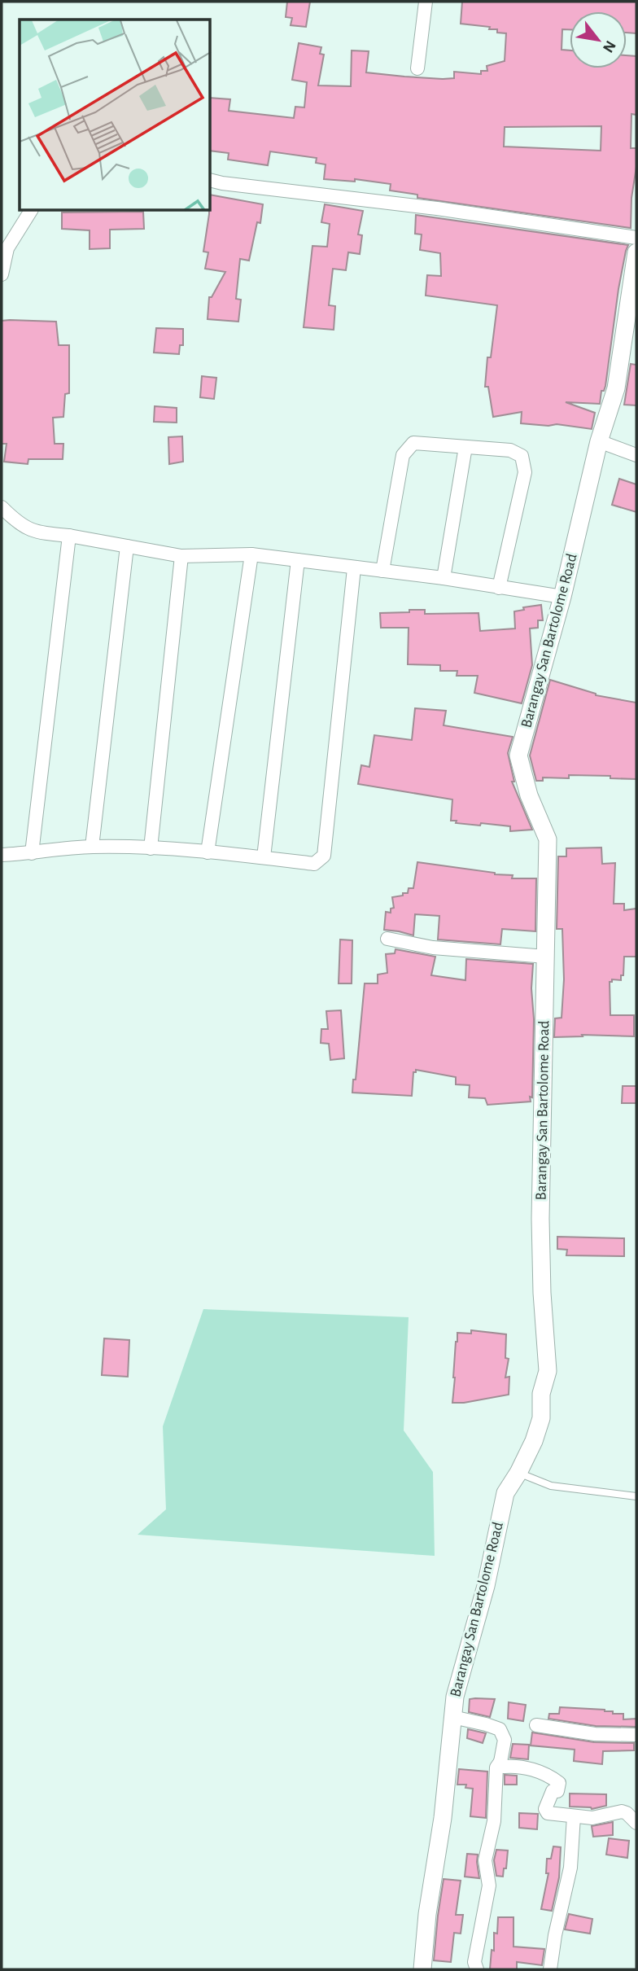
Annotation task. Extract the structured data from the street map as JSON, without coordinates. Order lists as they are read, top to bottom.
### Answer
{
  "streets": {
    "street": ["Barangay San Bartolome Road"]
  },
  "north": "bottom right"
}
